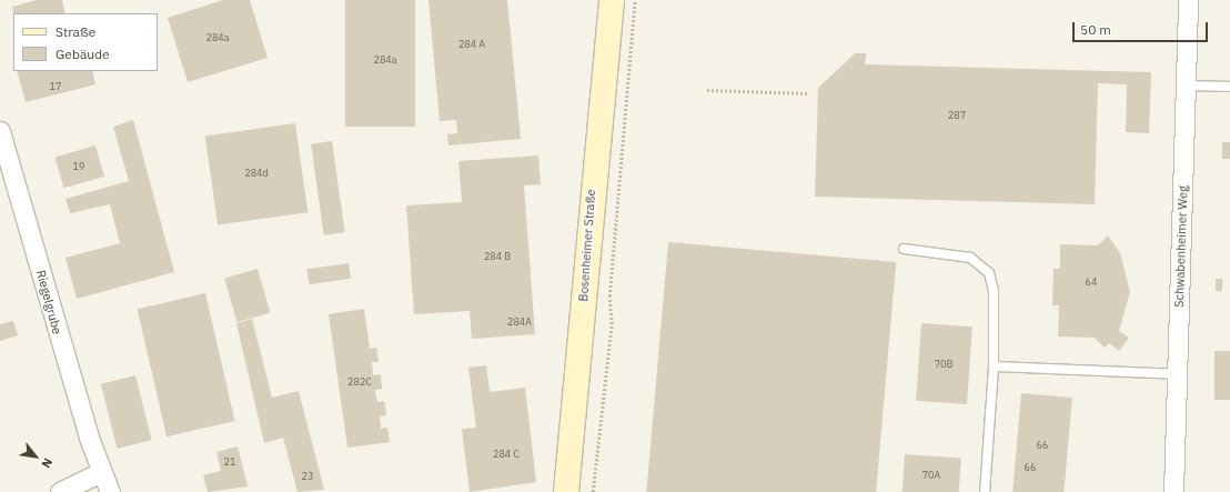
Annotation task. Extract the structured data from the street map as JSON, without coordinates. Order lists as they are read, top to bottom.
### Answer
{
  "streets": {
    "street": ["Bosenheimer Straße", "Schwabenheimer Weg", "Riegelgrube"]
  },
  "house_numbers": [
    "284a",
    "284 A",
    "284a",
    "17",
    "287",
    "19",
    "284d",
    "284 B",
    "64",
    "284A",
    "70B",
    "282C",
    "66",
    "284 C",
    "21",
    "66",
    "70A",
    "23"
  ],
  "legend": ["Straße", "Gebäude"],
  "scale_bar": "50 m",
  "north": "bottom right"
}
